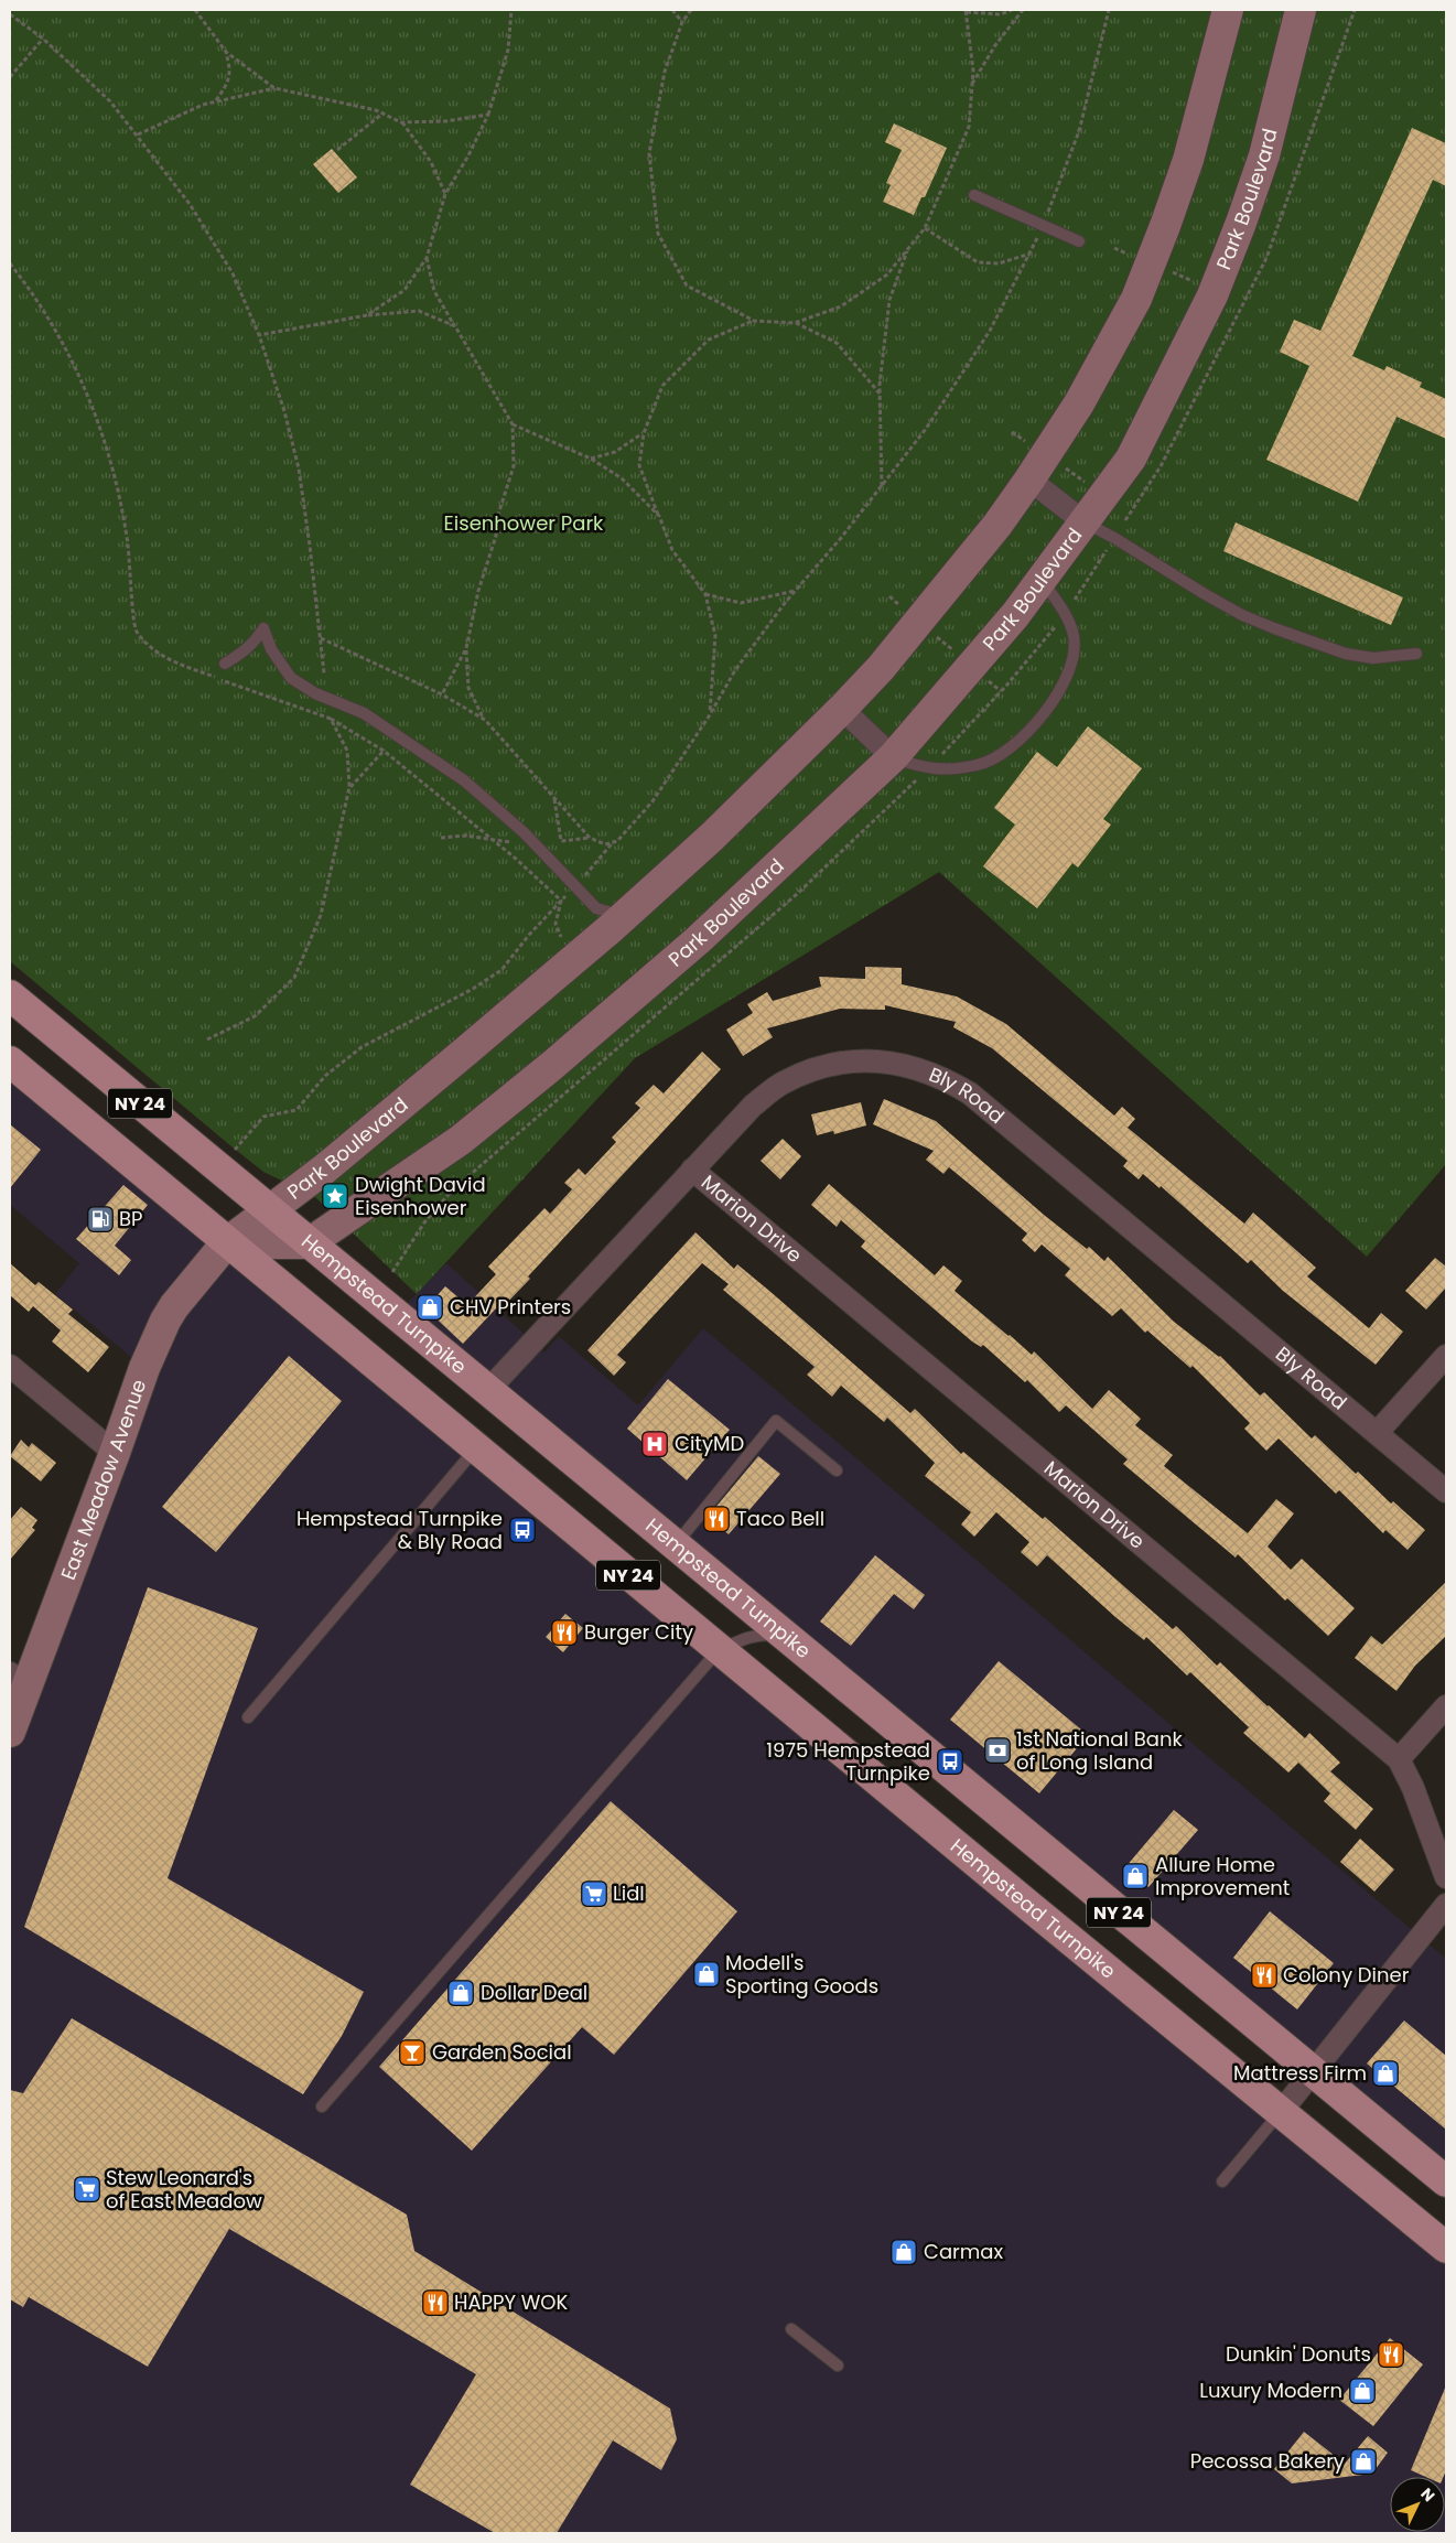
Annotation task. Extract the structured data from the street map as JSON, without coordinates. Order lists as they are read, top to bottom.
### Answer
{
  "streets": {
    "main road": ["NY 24", "Hempstead Turnpike"],
    "street": [
      "Park Boulevard",
      "Bly Road",
      "Marion Drive",
      "East Meadow Avenue"
    ]
  },
  "crossings": [
    ["Park Boulevard", "Hempstead Turnpike"],
    ["Park Boulevard", "East Meadow Avenue"],
    ["Bly Road", "Marion Drive"],
    ["Bly Road", "Hempstead Turnpike"],
    ["Hempstead Turnpike", "East Meadow Avenue"]
  ],
  "parks": ["Eisenhower Park"],
  "places": {
    "place": ["Dwight David Eisenhower"],
    "fuel station": ["BP"],
    "shop": [
      "CHV Printers",
      "Allure Home Improvement",
      "Modell's Sporting Goods",
      "Dollar Deal",
      "Mattress Firm",
      "Carmax",
      "Luxury Modern",
      "Pecossa Bakery"
    ],
    "hospital": ["CityMD"],
    "restaurant": [
      "Taco Bell",
      "Burger City",
      "Colony Diner",
      "HAPPY WOK",
      "Dunkin' Donuts"
    ],
    "bus stop": ["Hempstead Turnpike & Bly Road", "1975 Hempstead Turnpike"],
    "bank": ["1st National Bank of Long Island"],
    "supermarket": ["Lidl", "Stew Leonard's of East Meadow"],
    "bar": ["Garden Social"]
  },
  "north": "top right"
}
